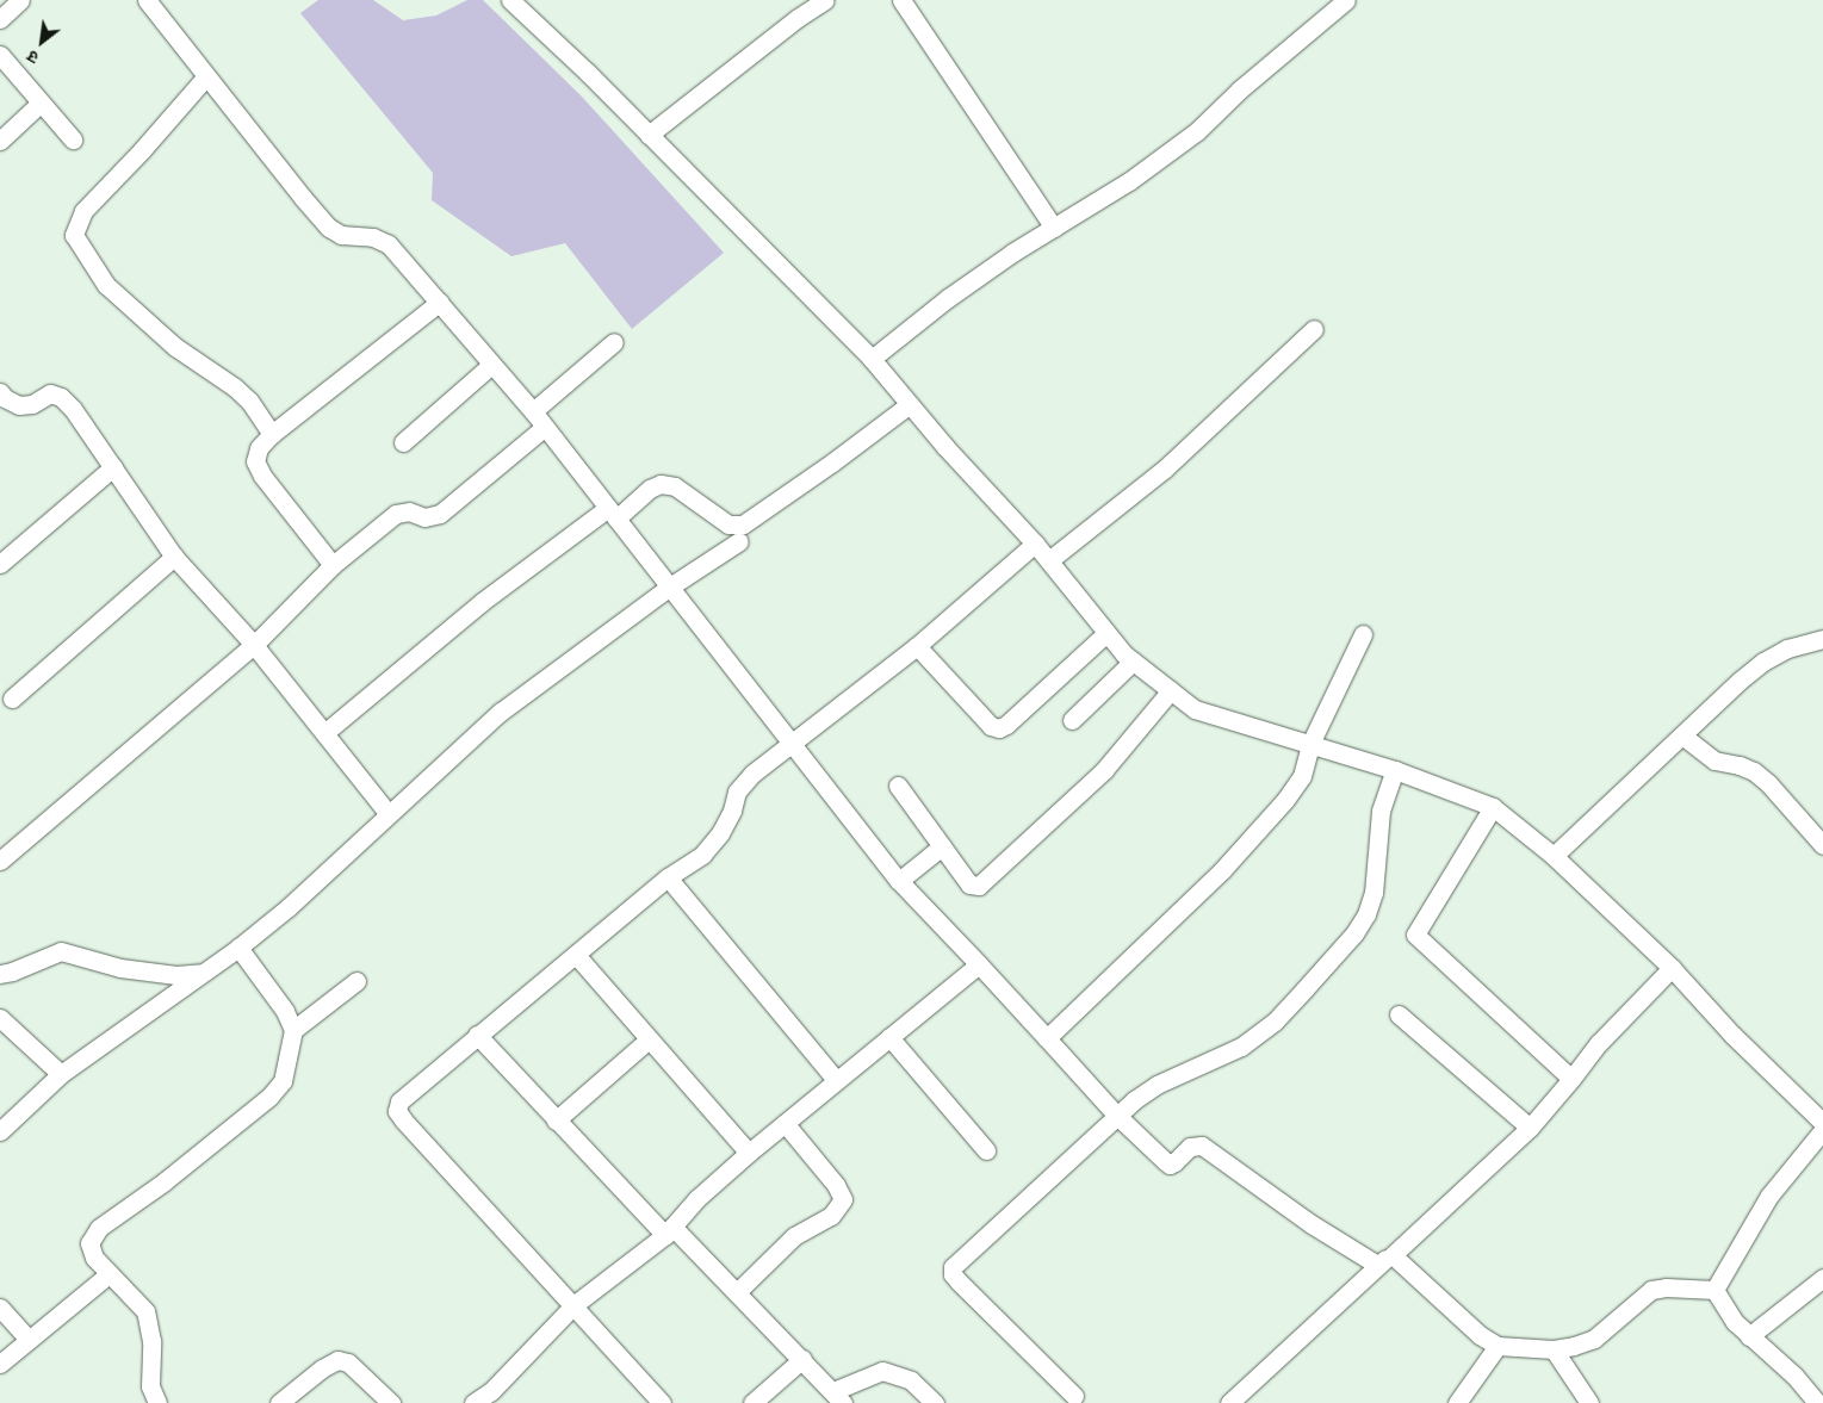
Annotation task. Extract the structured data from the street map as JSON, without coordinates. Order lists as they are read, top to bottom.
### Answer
{
  "north": "bottom left"
}
